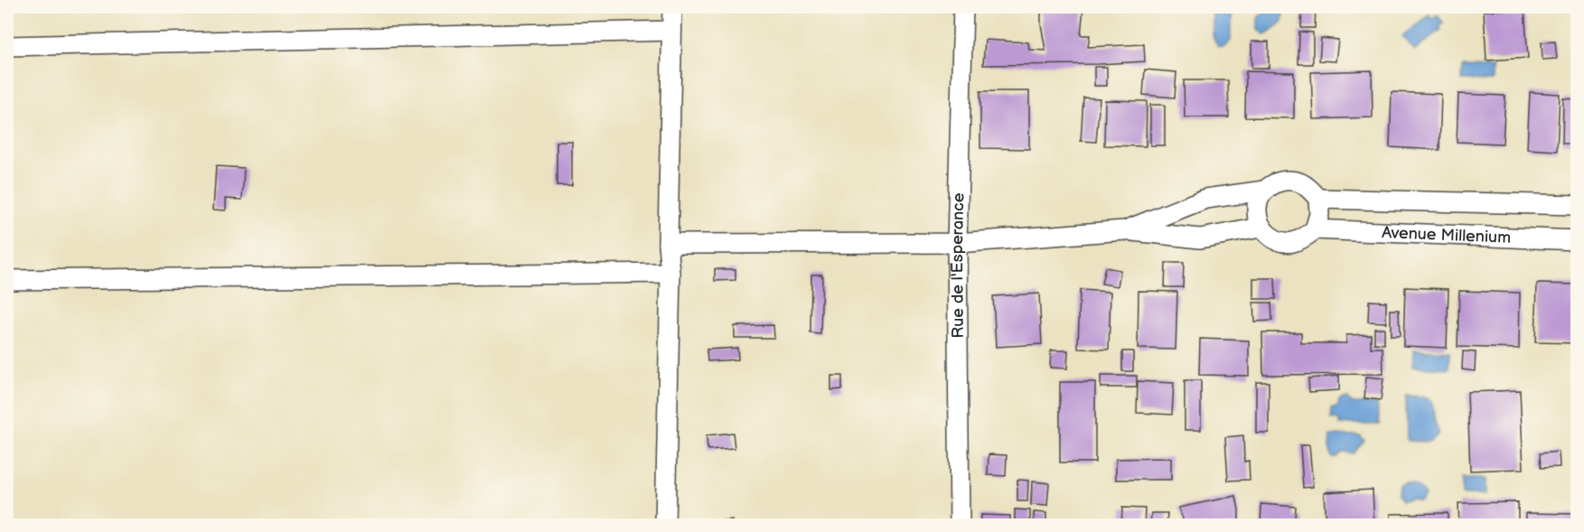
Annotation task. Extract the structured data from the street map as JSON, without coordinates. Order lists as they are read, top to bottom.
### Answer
{
  "streets": {
    "street": ["Avenue Millenium", "Rue de l'Esperance"]
  }
}
